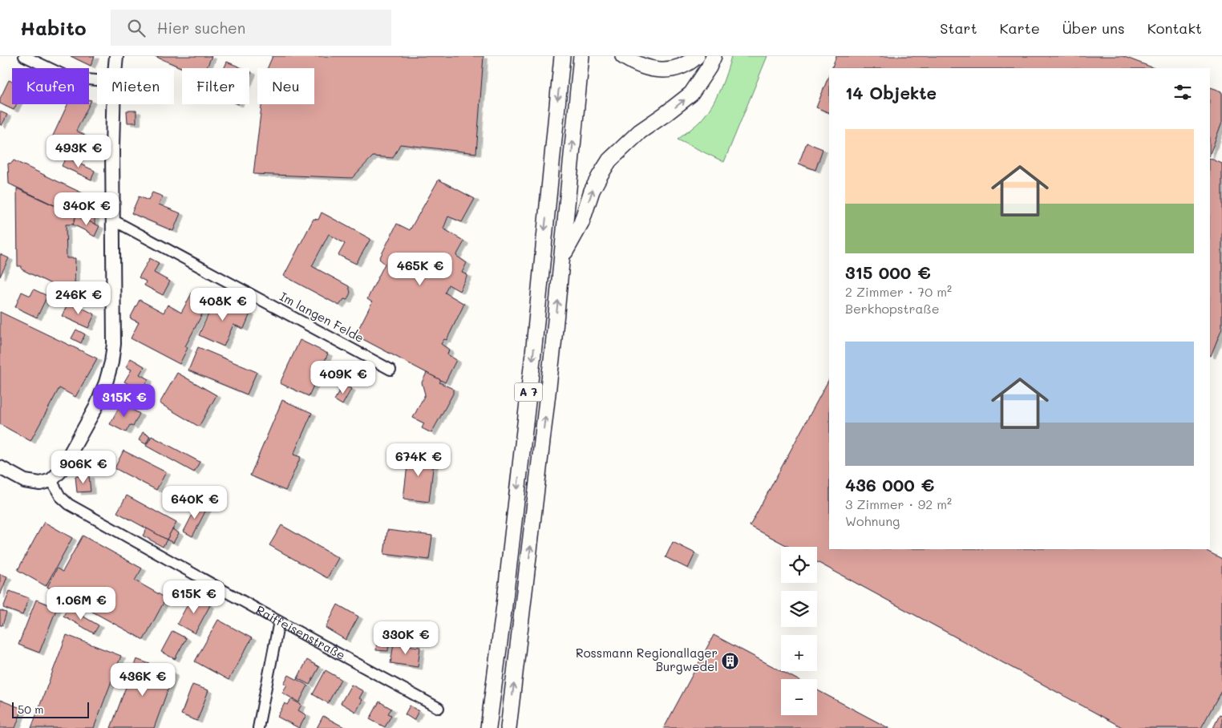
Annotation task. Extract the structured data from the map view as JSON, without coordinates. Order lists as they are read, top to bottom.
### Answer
{
  "streets": {
    "highway": ["A 7"],
    "street": ["Im langen Felde", "Raiffeisenstraße"]
  },
  "places": {
    "building": ["Rossmann Regionallager Burgwedel"]
  },
  "scale_bar": "50 m",
  "page": {
    "header": "Habito",
    "search": "Hier suchen",
    "nav": [
      "Start",
      "Karte",
      "Über uns",
      "Kontakt"
    ],
    "chip": [
      "Kaufen",
      "Mieten",
      "Filter",
      "Neu"
    ],
    "heading": "14 Objekte",
    "list": [
      {
        "name": "315 000 €",
        "note": "2 Zimmer · 70 m² · Berkhopstraße"
      },
      {
        "name": "436 000 €",
        "note": "3 Zimmer · 92 m² · Wohnung"
      }
    ],
    "price": [
      "493K €",
      "340K €",
      "465K €",
      "246K €",
      "408K €",
      "409K €",
      "315K €",
      "674K €",
      "906K €",
      "640K €",
      "615K €",
      "1.06M €",
      "330K €",
      "436K €"
    ],
    "map_buttons": ["+", "−"],
    "scale": "50 m"
  }
}
